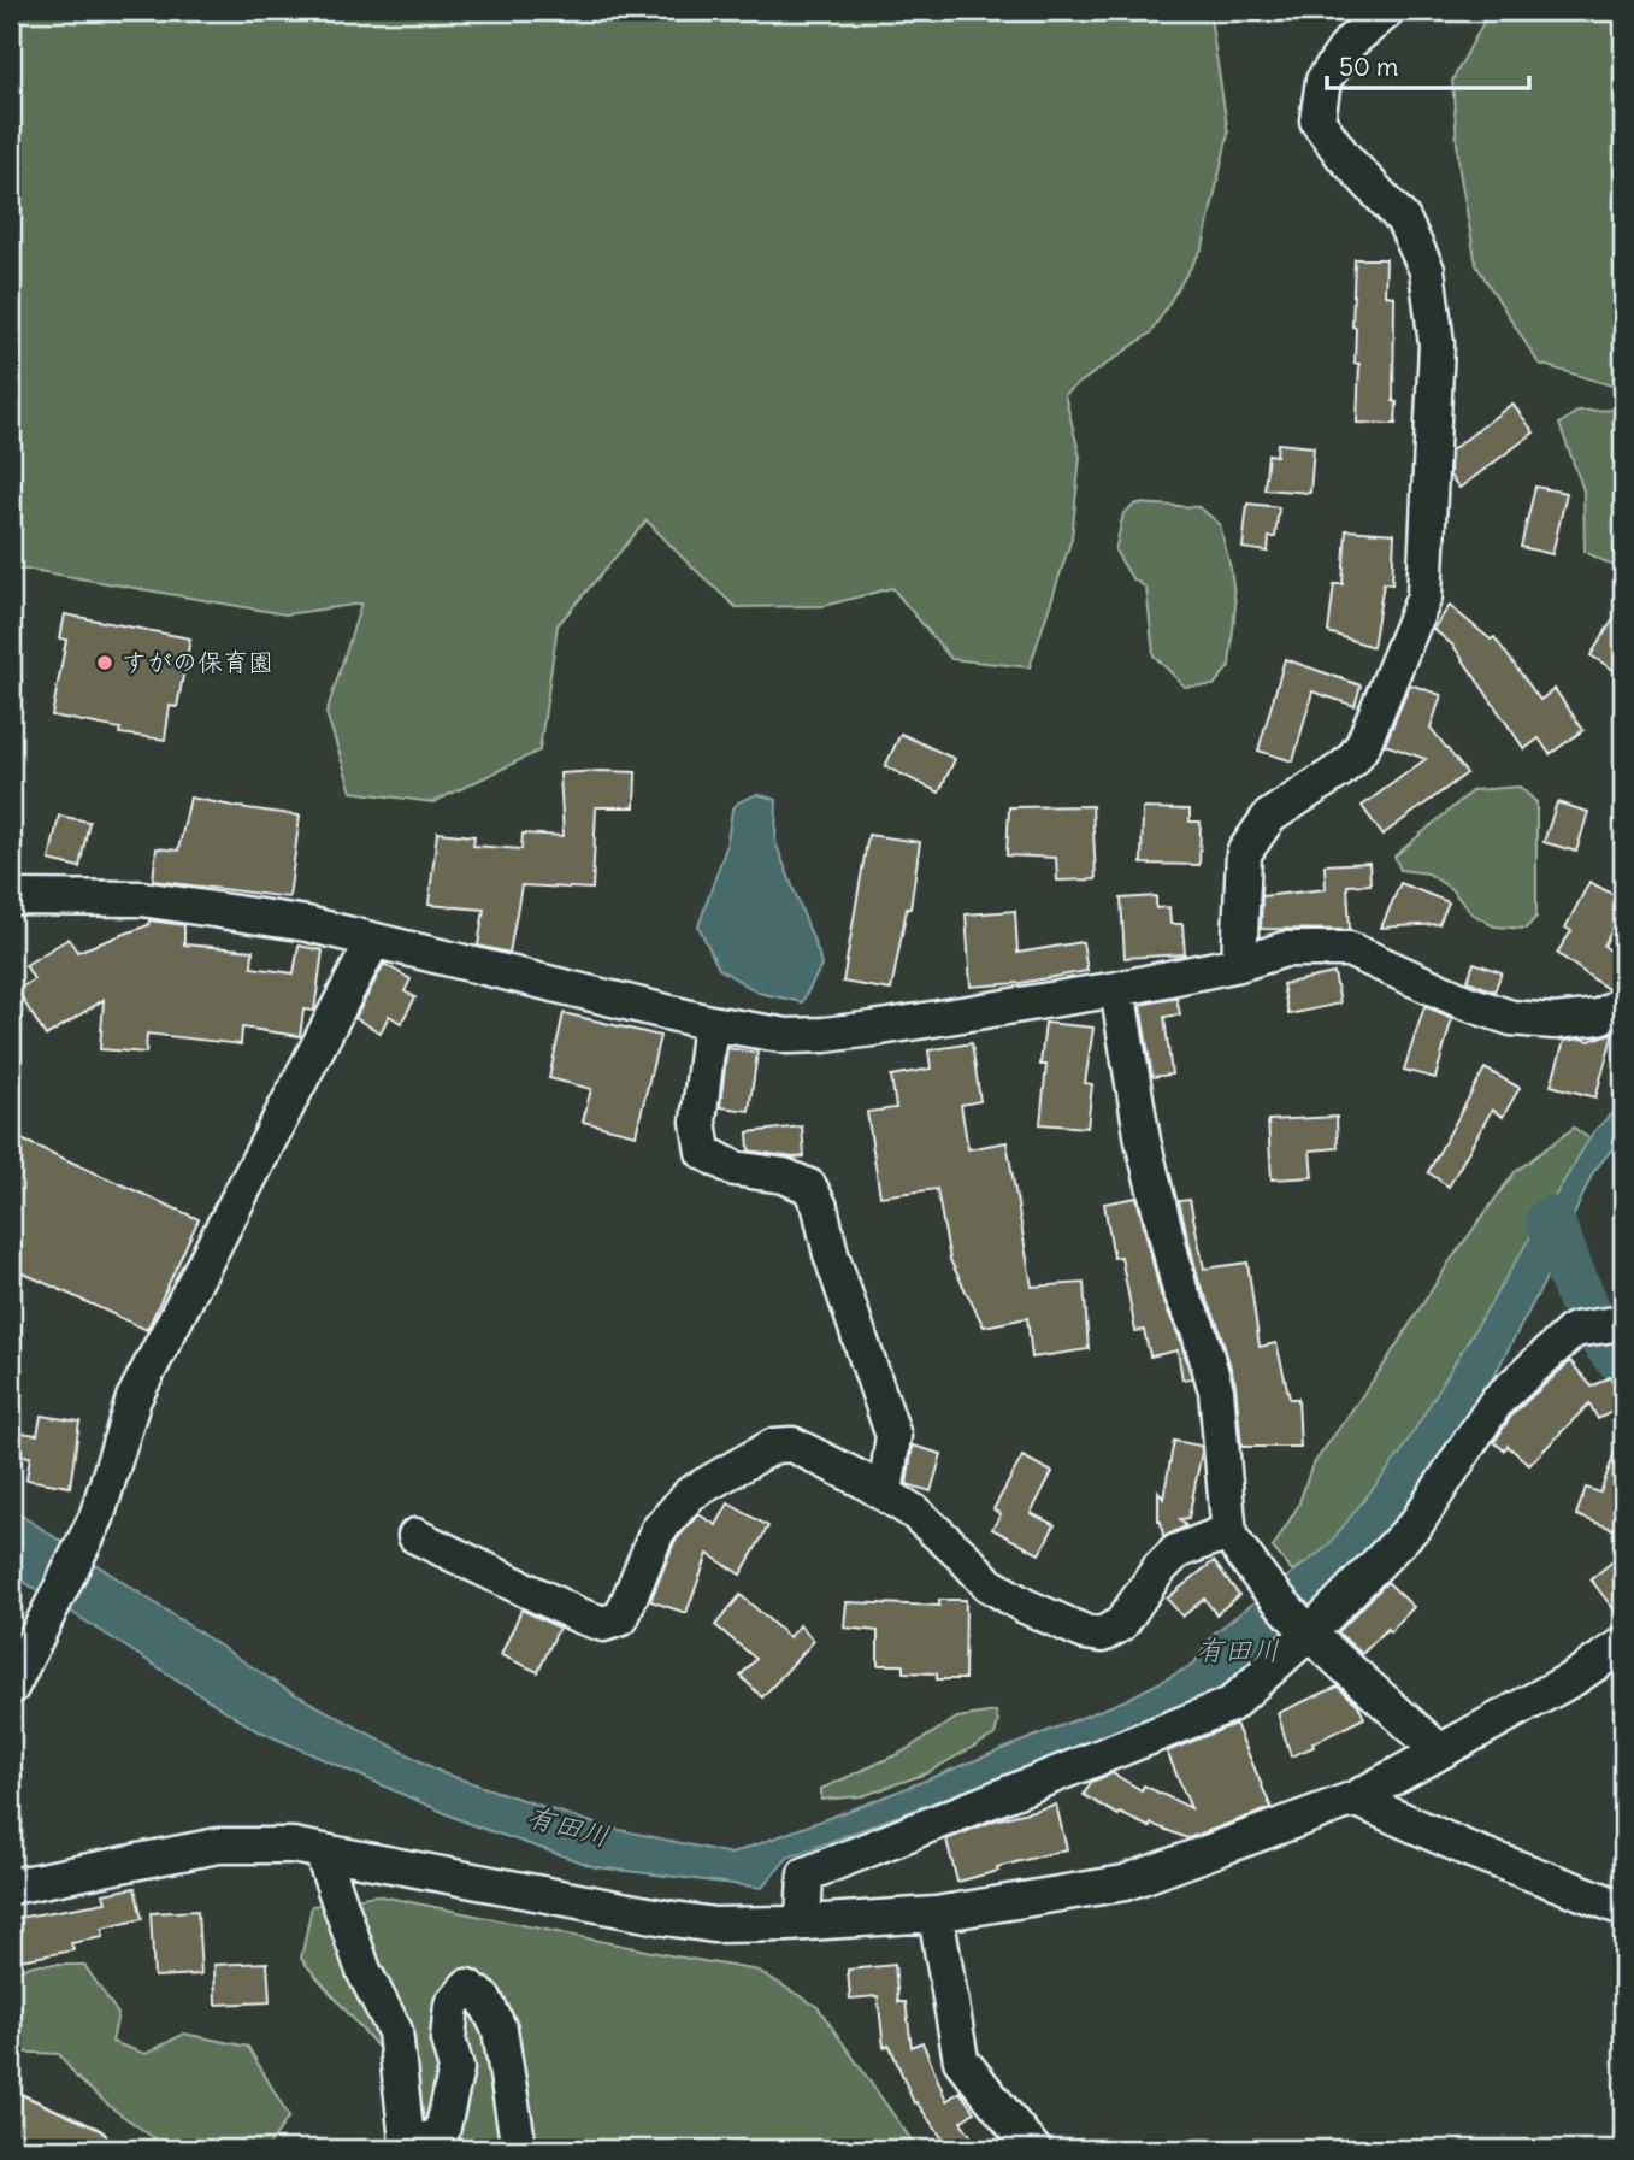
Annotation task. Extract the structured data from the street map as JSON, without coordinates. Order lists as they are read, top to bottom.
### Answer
{
  "water": ["有田川"],
  "places": ["すがの保育園"],
  "scale_bar": "50 m"
}
